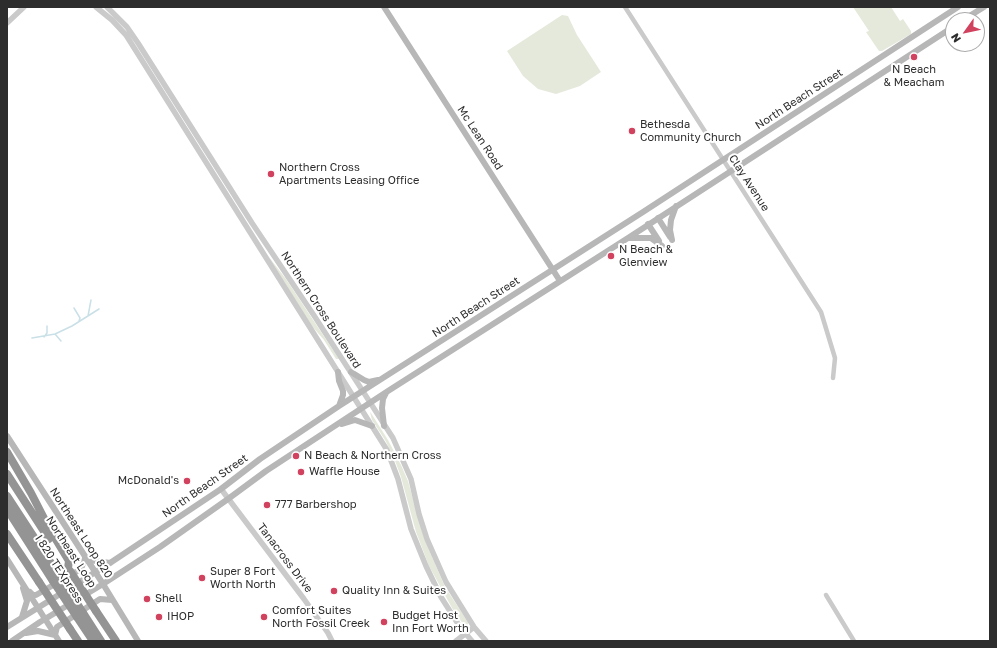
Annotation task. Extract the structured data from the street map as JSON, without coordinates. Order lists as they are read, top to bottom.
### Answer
{
  "streets": {
    "highway": ["Northeast Loop", "I 820 TEXpress"],
    "main road": ["North Beach Street", "Mc Lean Road", "Northeast Loop 820"],
    "street": ["Clay Avenue", "Northern Cross Boulevard", "Tanacross Drive"]
  },
  "crossings": [
    ["North Beach Street", "Mc Lean Road"],
    ["North Beach Street", "Clay Avenue"],
    ["North Beach Street", "Northern Cross Boulevard"],
    ["North Beach Street", "Northeast Loop 820"],
    ["North Beach Street", "Tanacross Drive"]
  ],
  "places": [
    "N Beach & Meacham",
    "Bethesda Community Church",
    "Northern Cross Apartments Leasing Office",
    "N Beach & Glenview",
    "N Beach & Northern Cross",
    "Waffle House",
    "McDonald's",
    "777 Barbershop",
    "Super 8 Fort Worth North",
    "Quality Inn & Suites",
    "Shell",
    "IHOP",
    "Comfort Suites North Fossil Creek",
    "Budget Host Inn Fort Worth"
  ],
  "north": "bottom left"
}
